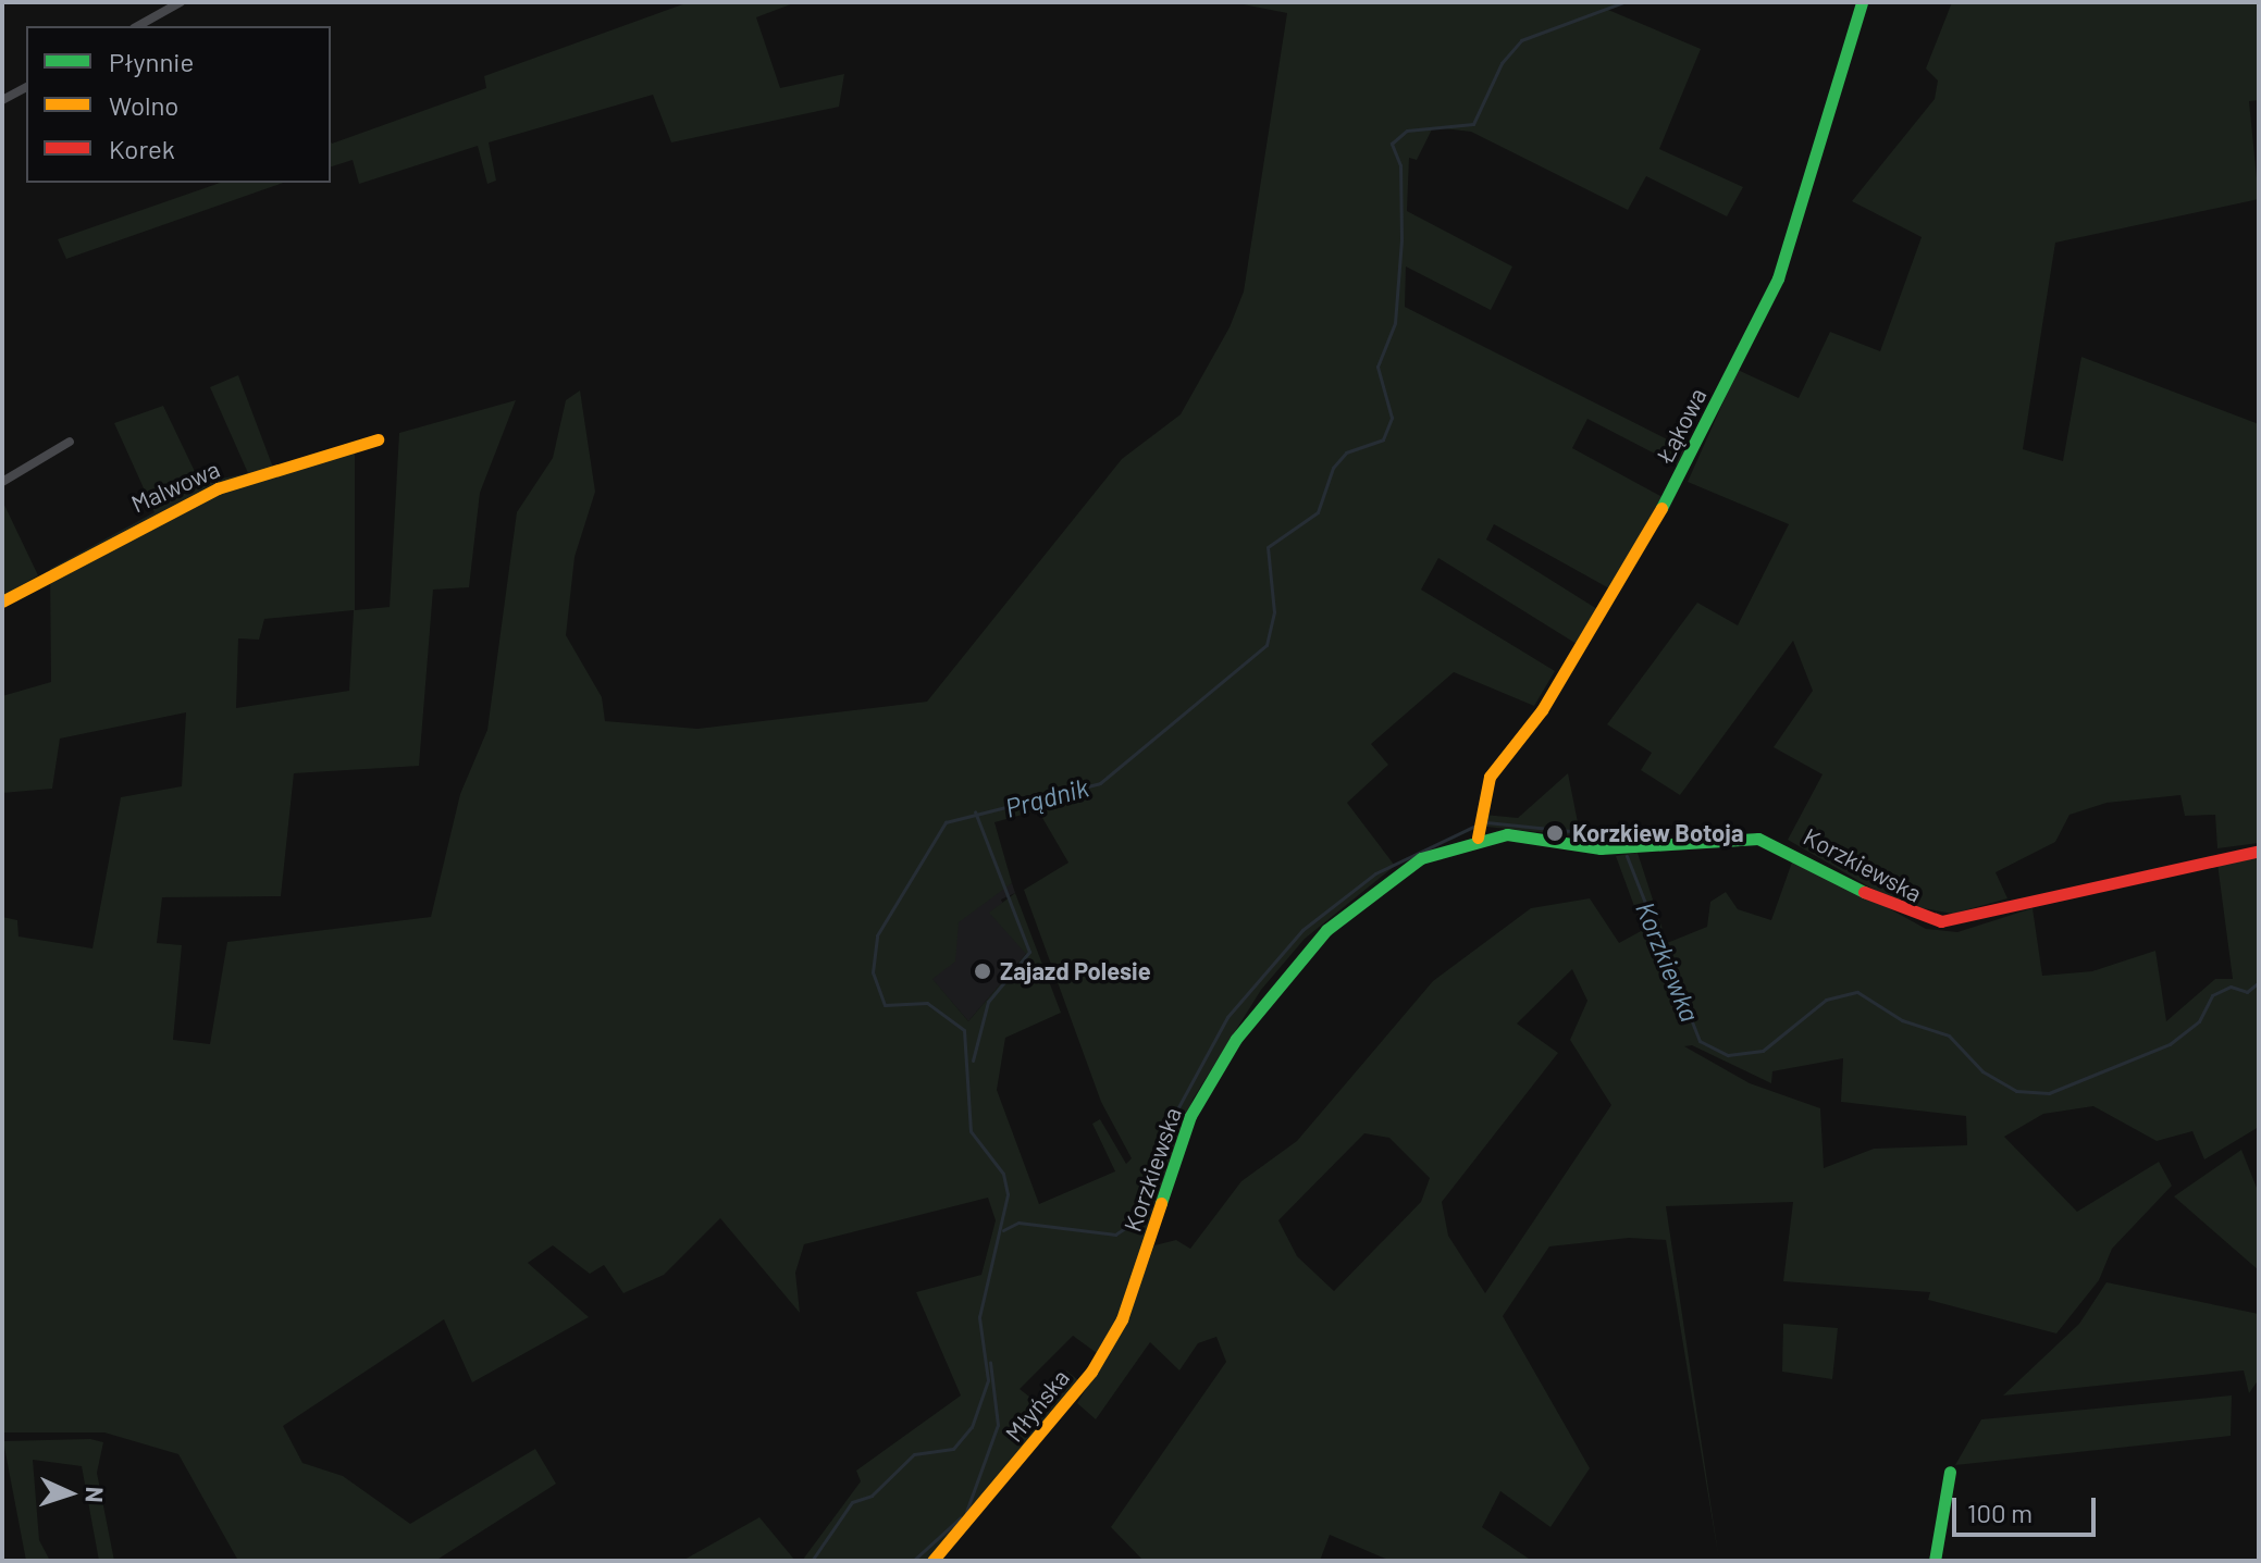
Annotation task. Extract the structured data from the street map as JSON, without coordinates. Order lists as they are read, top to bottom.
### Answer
{
  "streets": {
    "street": [
      "Łąkowa",
      "Malwowa",
      "Korzkiewska",
      "Młyńska"
    ]
  },
  "crossings": [
    ["Łąkowa", "Korzkiewska"],
    ["Korzkiewska", "Młyńska"]
  ],
  "water": ["Prądnik", "Korzkiewka"],
  "places": ["Korzkiew Botoja", "Zajazd Polesie"],
  "legend": ["Płynnie", "Wolno", "Korek"],
  "scale_bar": "100 m",
  "north": "right"
}
